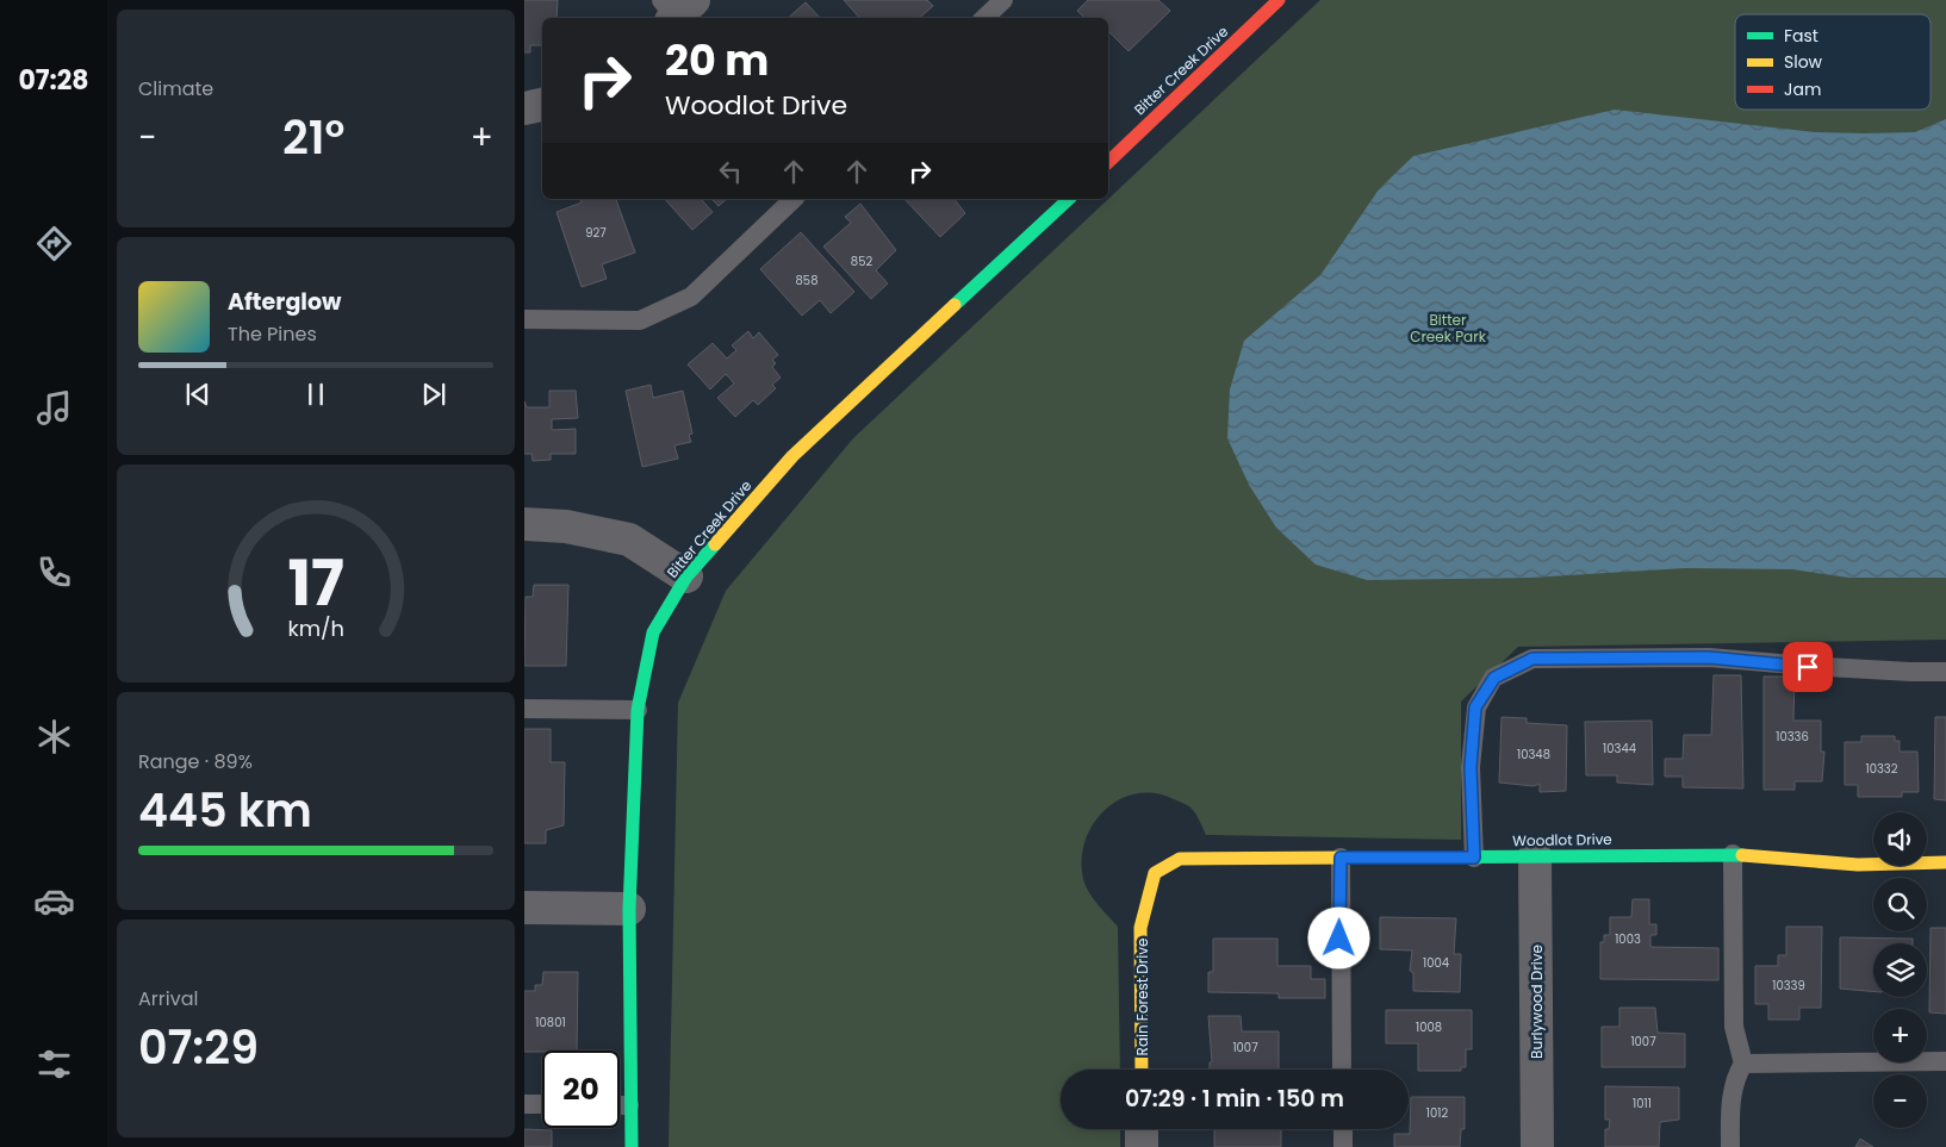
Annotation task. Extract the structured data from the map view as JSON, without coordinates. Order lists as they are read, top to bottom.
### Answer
{
  "streets": {
    "street": [
      "Bitter Creek Drive",
      "Woodlot Drive",
      "Rain Forest Drive",
      "Burlywood Drive"
    ]
  },
  "crossings": [
    ["Woodlot Drive", "Rain Forest Drive"],
    ["Woodlot Drive", "Burlywood Drive"]
  ],
  "parks": ["Bitter Creek Park"],
  "house_numbers": [
    "927",
    "852",
    "858",
    "10336",
    "10344",
    "10348",
    "10332",
    "1003",
    "1004",
    "10339",
    "10801",
    "1008",
    "1007",
    "1007",
    "1011",
    "1012"
  ],
  "legend": ["Fast", "Slow", "Jam"],
  "page": {
    "tabs": "07:28",
    "tile": [
      "Climate",
      ["Range · 89%", "445 km"],
      ["Arrival", "07:29"]
    ],
    "turn": ["20 m", "Woodlot Drive"],
    "heat": ["−", "21°", "+"],
    "song": ["Afterglow", "The Pines"],
    "map_buttons": ["+", "−"],
    "limit": "20",
    "trip": "07:29 · 1 min · 150 m",
    "gauge": ["17", "km/h"]
  }
}
